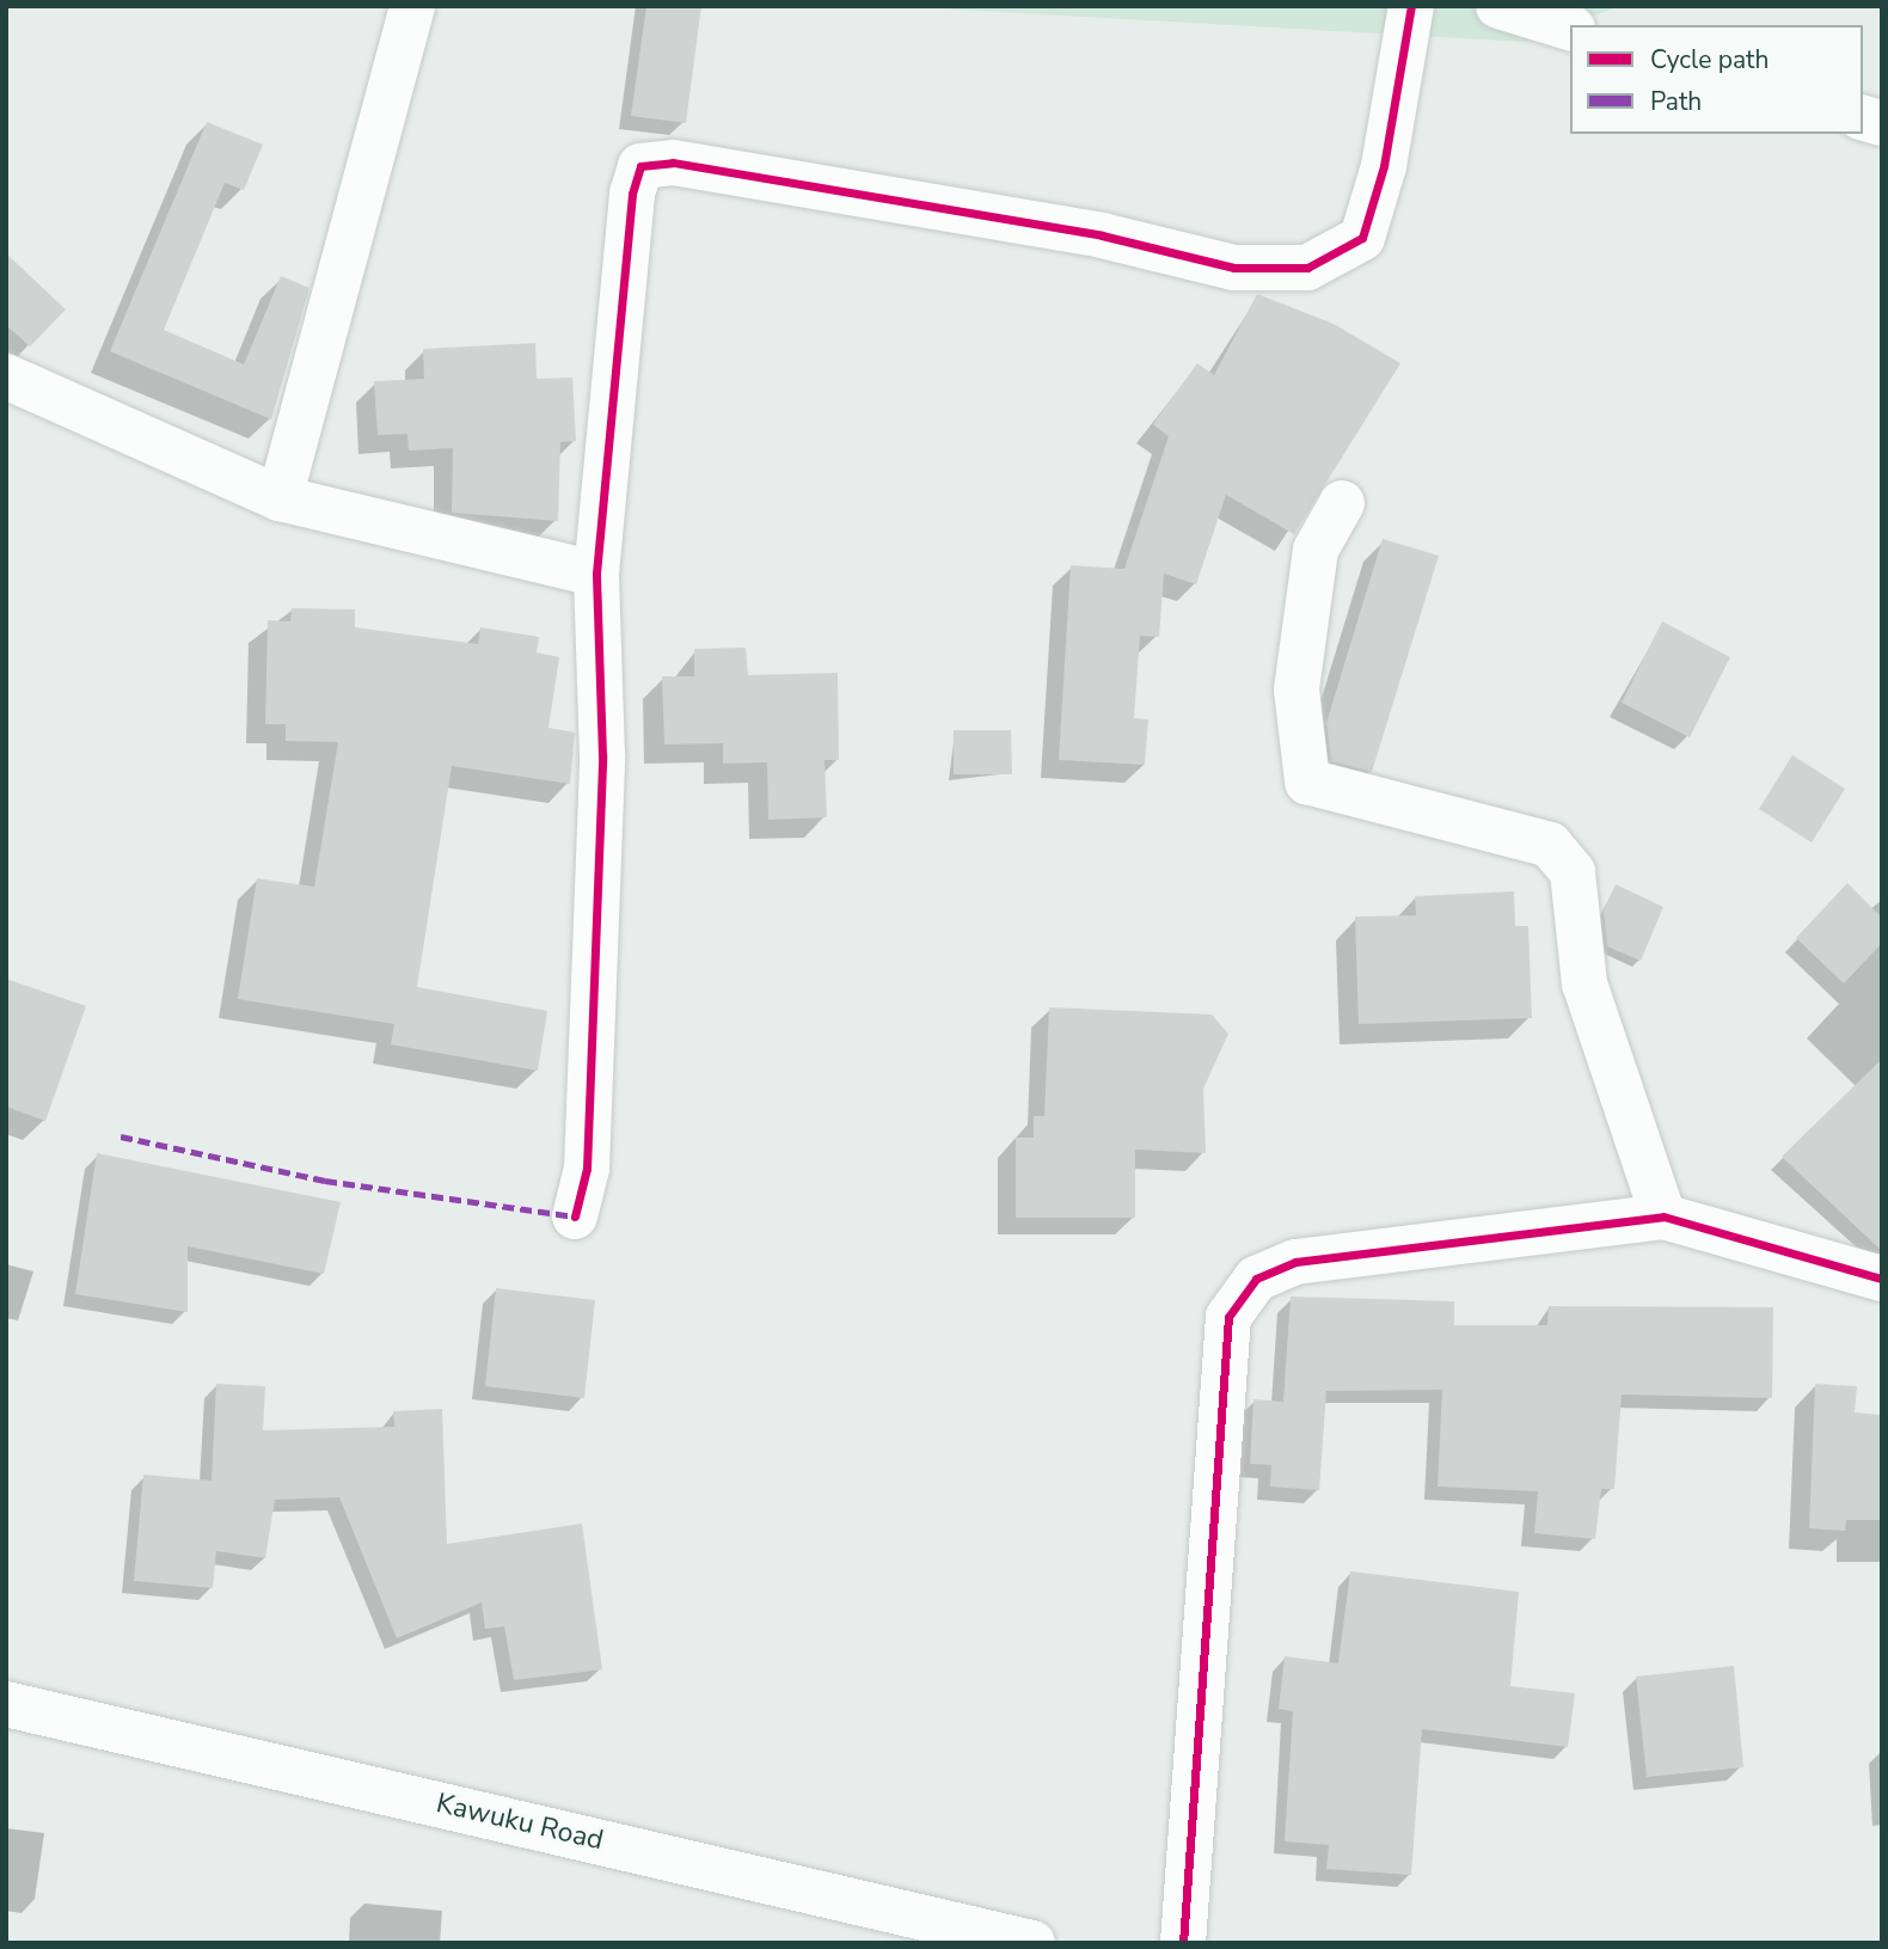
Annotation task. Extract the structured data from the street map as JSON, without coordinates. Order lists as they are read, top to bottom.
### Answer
{
  "streets": {
    "street": ["Kawuku Road"]
  },
  "legend": ["Cycle path", "Path"]
}
